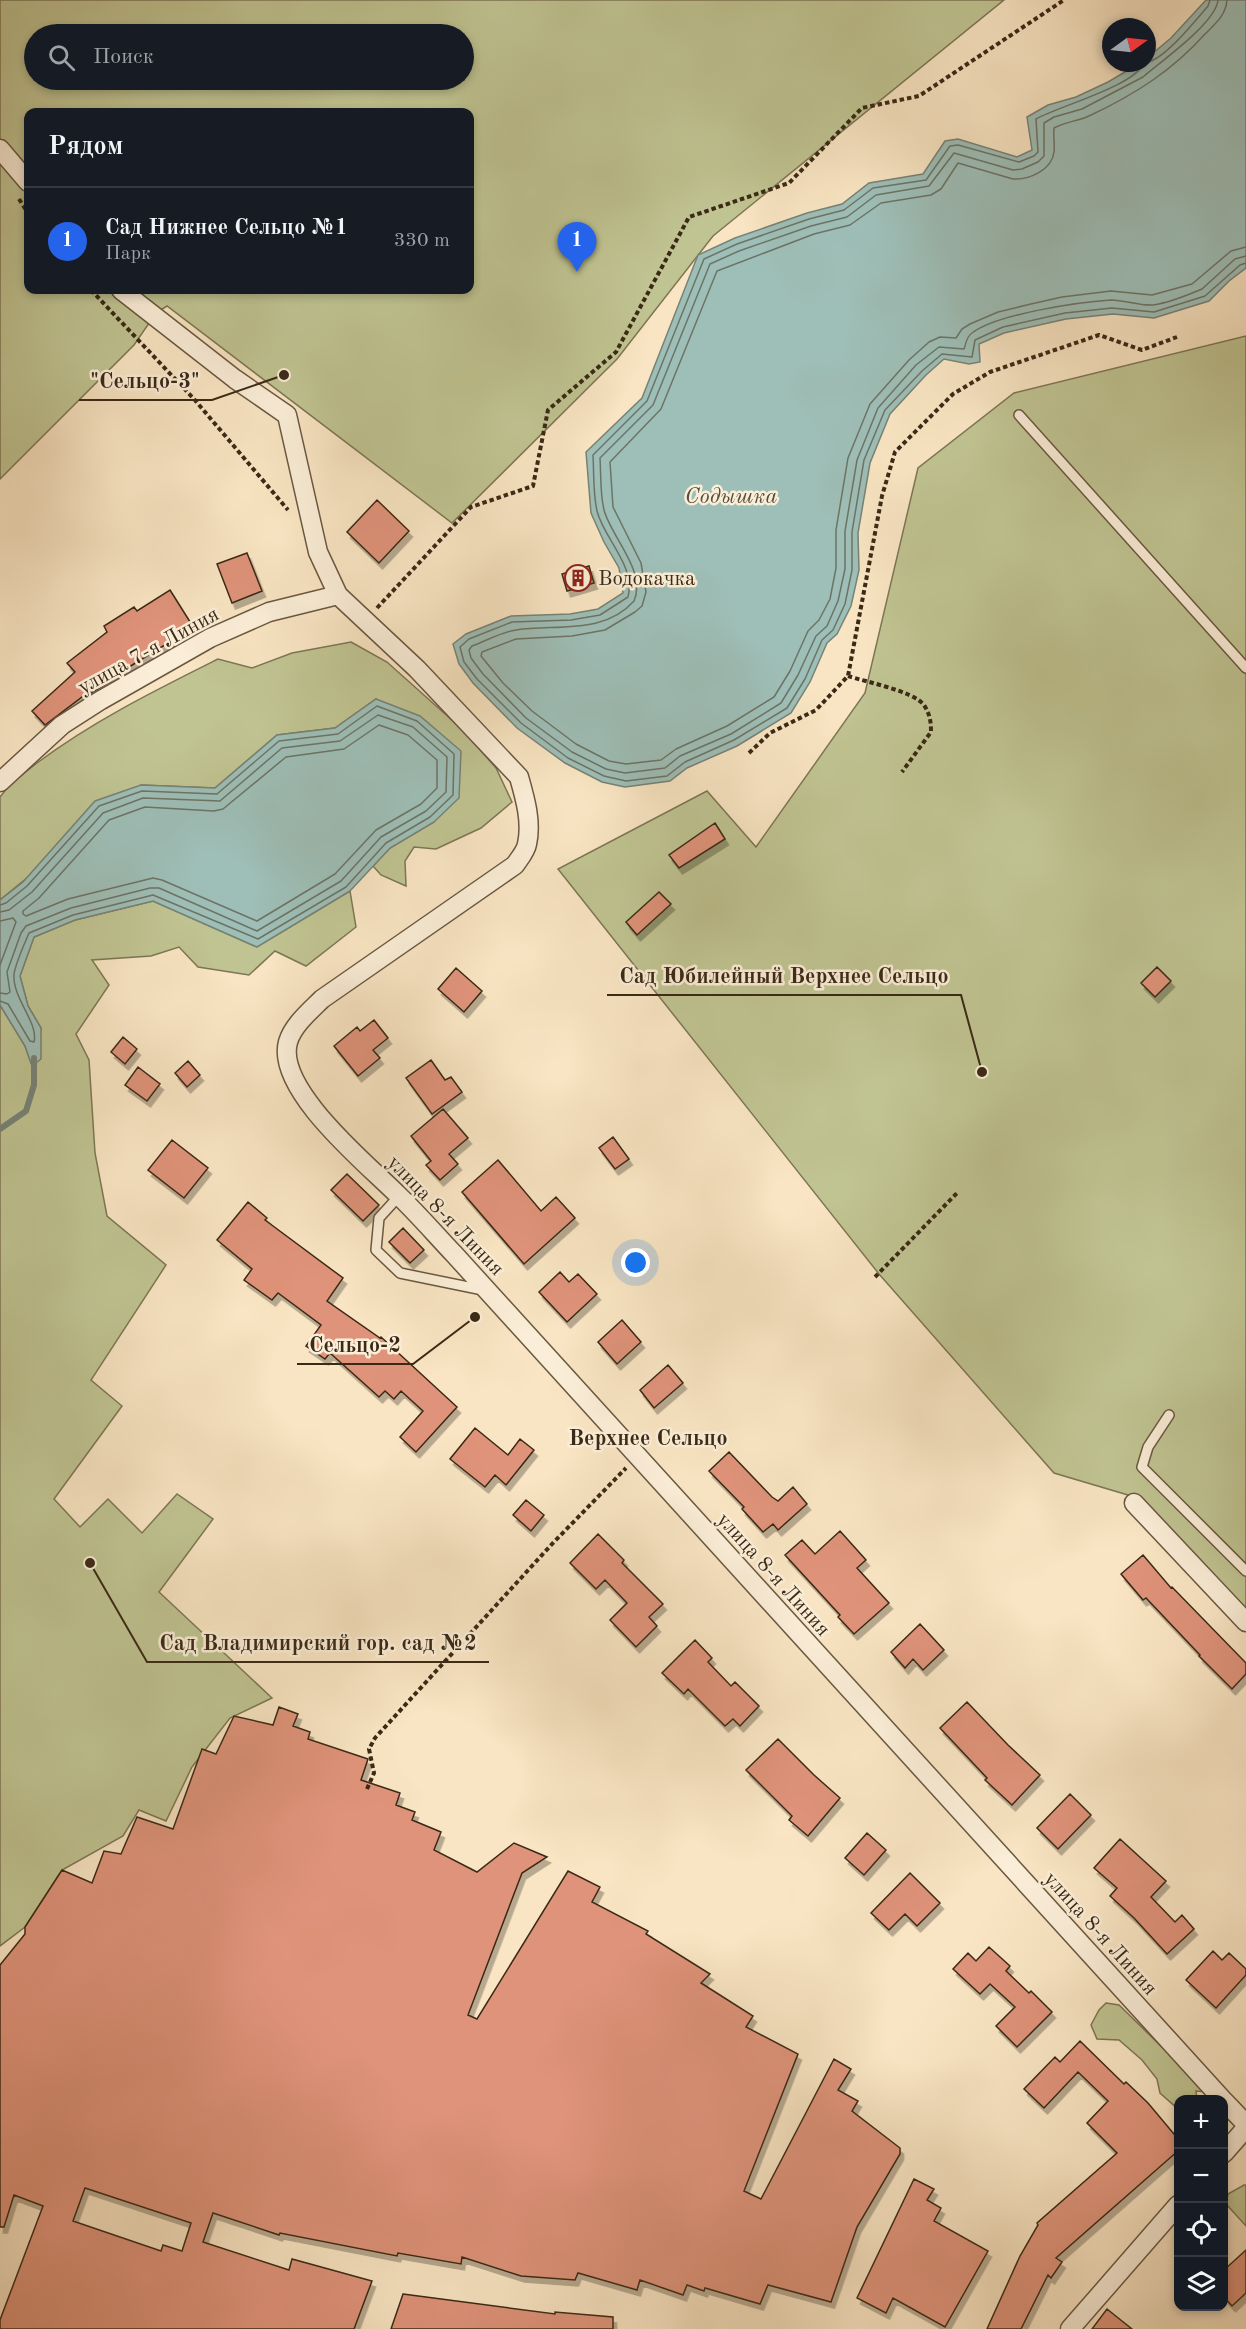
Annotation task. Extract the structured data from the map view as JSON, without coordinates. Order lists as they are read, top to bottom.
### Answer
{
  "streets": {
    "street": ["улица 7-я Линия", "улица 8-я Линия"]
  },
  "crossings": [
    ["улица 7-я Линия", "улица 8-я Линия"]
  ],
  "districts": ["Верхнее Сельцо"],
  "water": ["Содышка"],
  "places": {
    "other": [
      "\"Сельцо-3\"",
      "Сад Юбилейный Верхнее Сельцо",
      "Сельцо-2",
      "Сад Владимирский гор. сад №2"
    ],
    "building": ["Водокачка"]
  },
  "north": "right",
  "page": {
    "search": "Поиск",
    "heading": "Рядом",
    "list": [
      {
        "mark": "1",
        "name": "Сад Нижнее Сельцо №1",
        "note": "Парк",
        "value": "330 m"
      }
    ],
    "pins": "1",
    "map_buttons": ["+", "−"]
  }
}
